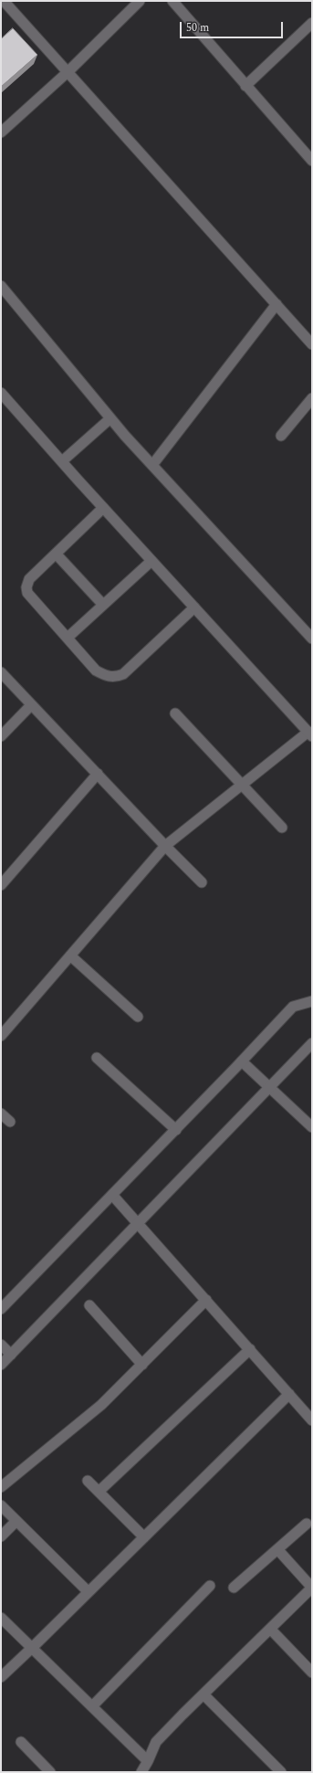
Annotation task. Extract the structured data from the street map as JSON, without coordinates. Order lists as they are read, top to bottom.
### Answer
{
  "scale_bar": "50 m"
}
